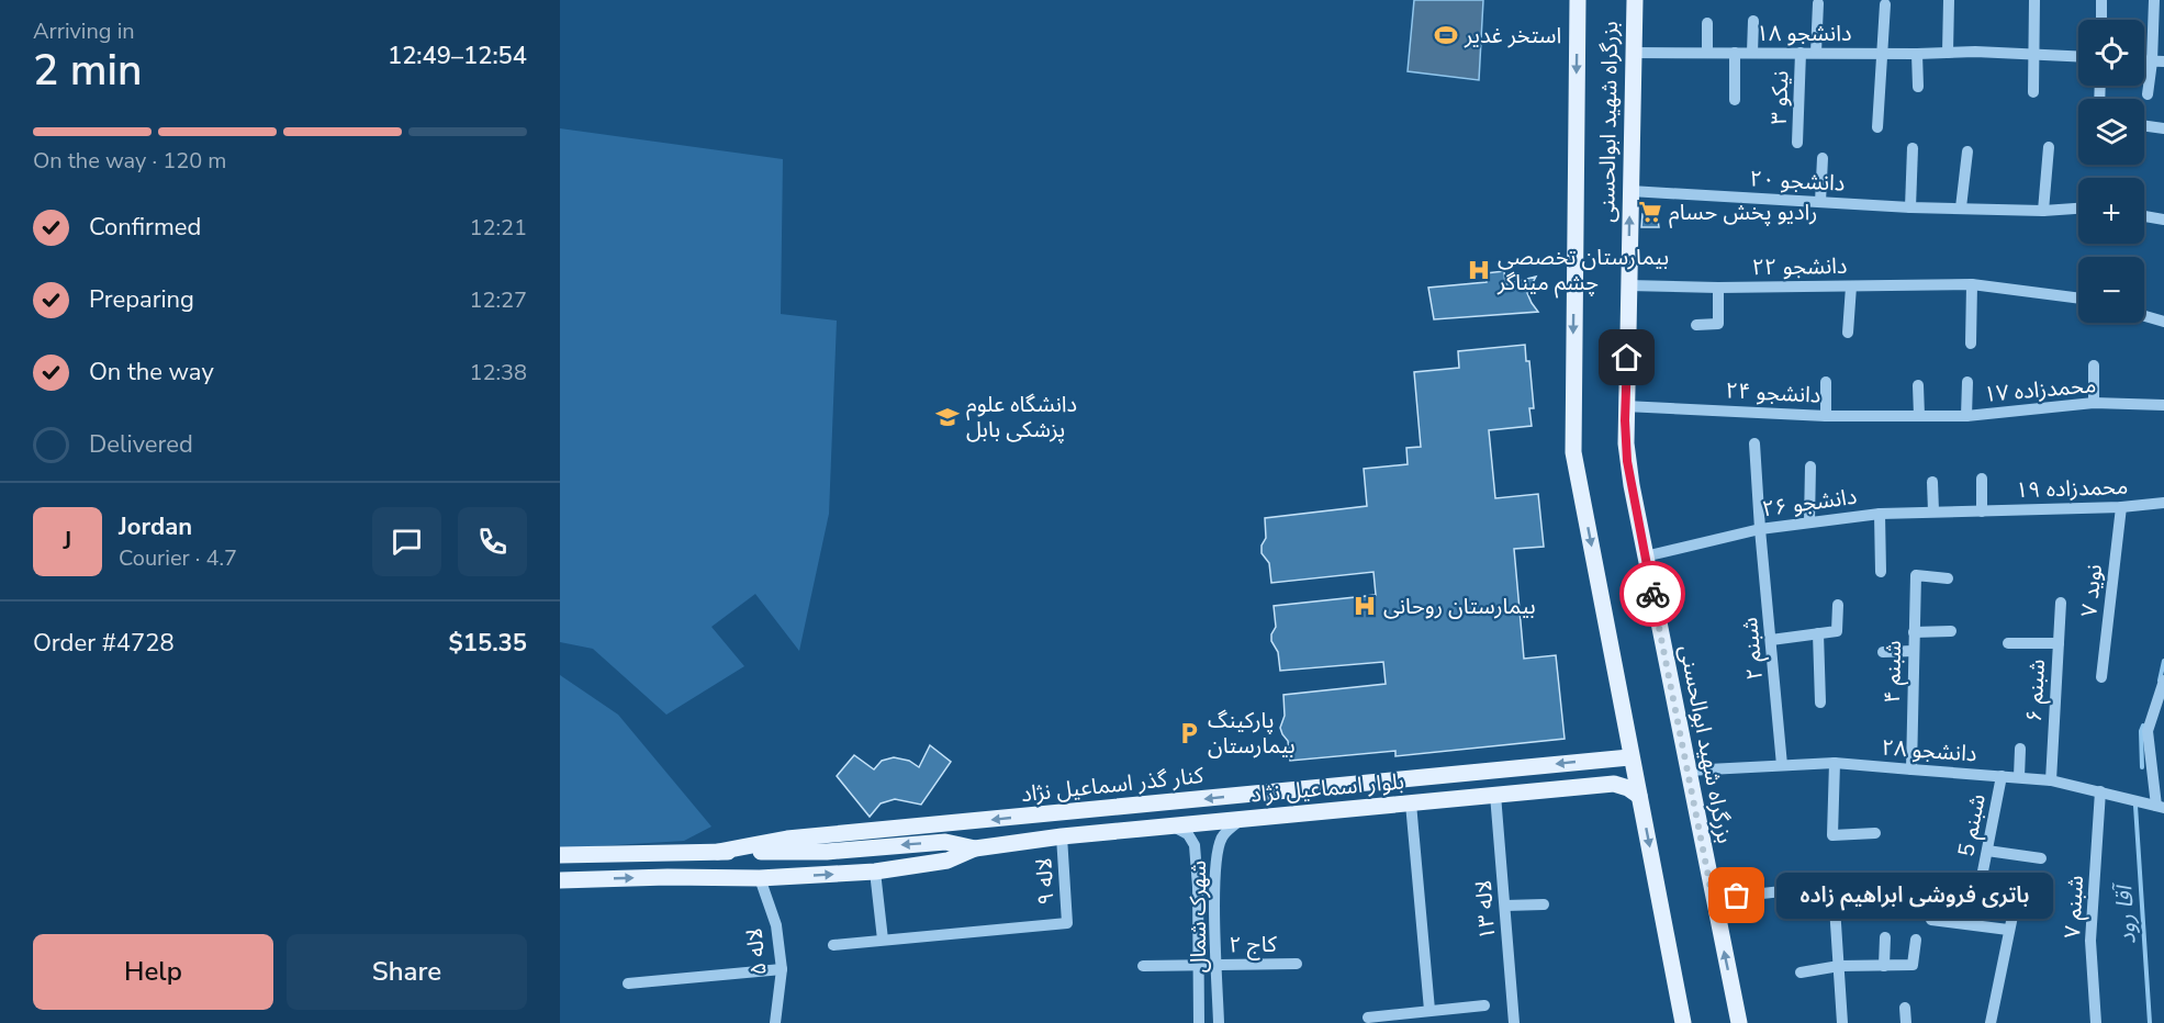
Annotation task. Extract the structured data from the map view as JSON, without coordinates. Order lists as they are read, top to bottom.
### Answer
{
  "streets": {
    "main road": ["بزرگراه شهید ابوالحسنی", "کنار گذر اسماعیل نژاد", "بلوار اسماعیل نژاد"],
    "street": [
      "دانشجو ۱۸",
      "نیکو ۳",
      "دانشجو ۲۰",
      "دانشجو ۲۲",
      "محمدزاده ۱۷",
      "دانشجو ۲۴",
      "محمدزاده ۱۹",
      "دانشجو ۲۶",
      "نوید ۷",
      "شبنم ۲",
      "شبنم ۴",
      "شبنم ۶",
      "دانشجو ۲۸",
      "شبنم 5",
      "لاله ۹",
      "شبنم ۷",
      "لاله ۱۳",
      "شهرک شمال",
      "کاج ۲",
      "لاله ۵"
    ]
  },
  "crossings": [
    ["دانشجو ۱۸", "نیکو ۳"],
    ["دانشجو ۱۸", "بزرگراه شهید ابوالحسنی"],
    ["بزرگراه شهید ابوالحسنی", "دانشجو ۲۰"],
    ["بزرگراه شهید ابوالحسنی", "دانشجو ۲۲"],
    ["بزرگراه شهید ابوالحسنی", "دانشجو ۲۴"],
    ["بزرگراه شهید ابوالحسنی", "دانشجو ۲۶"],
    ["بزرگراه شهید ابوالحسنی", "دانشجو ۲۸"],
    ["محمدزاده ۱۷", "دانشجو ۲۴"],
    ["محمدزاده ۱۹", "دانشجو ۲۶"],
    ["محمدزاده ۱۹", "نوید ۷"],
    ["دانشجو ۲۶", "شبنم ۲"],
    ["شبنم ۲", "دانشجو ۲۸"],
    ["شبنم ۴", "دانشجو ۲۸"],
    ["شبنم ۶", "دانشجو ۲۸"],
    ["دانشجو ۲۸", "شبنم 5"],
    ["دانشجو ۲۸", "شبنم ۷"],
    ["کنار گذر اسماعیل نژاد", "بلوار اسماعیل نژاد"],
    ["بلوار اسماعیل نژاد", "لاله ۹"],
    ["بلوار اسماعیل نژاد", "لاله ۱۳"],
    ["بلوار اسماعیل نژاد", "شهرک شمال"],
    ["بلوار اسماعیل نژاد", "لاله ۵"],
    ["شهرک شمال", "کاج ۲"]
  ],
  "one_way": ["کنار گذر اسماعیل نژاد"],
  "water": ["آقا رود"],
  "places": {
    "sports": ["استخر غدیر"],
    "supermarket": ["رادیو پخش حسام"],
    "hospital": ["بیمارستان تخصصی چشم میناگر", "بیمارستان روحانی"],
    "school or university": ["دانشگاه علوم پزشکی بابل"],
    "parking": ["پارکینگ بیمارستان"],
    "other": ["باتری فروشی ابراهیم زاده"]
  },
  "page": {
    "heading": ["2 min", "Arriving in", "12:49–12:54"],
    "panel": [
      "Jordan",
      "Courier · 4.7",
      "Order #4728",
      "$15.35"
    ],
    "map_buttons": ["+", "−"],
    "bar": "On the way · 120 m",
    "list": [
      ["Confirmed", "12:21"],
      ["Preparing", "12:27"],
      ["On the way", "12:38"],
      "Delivered"
    ],
    "round": "J",
    "bubble": "باتری فروشی ابراهیم زاده",
    "buttons": ["Help", "Share"]
  }
}
